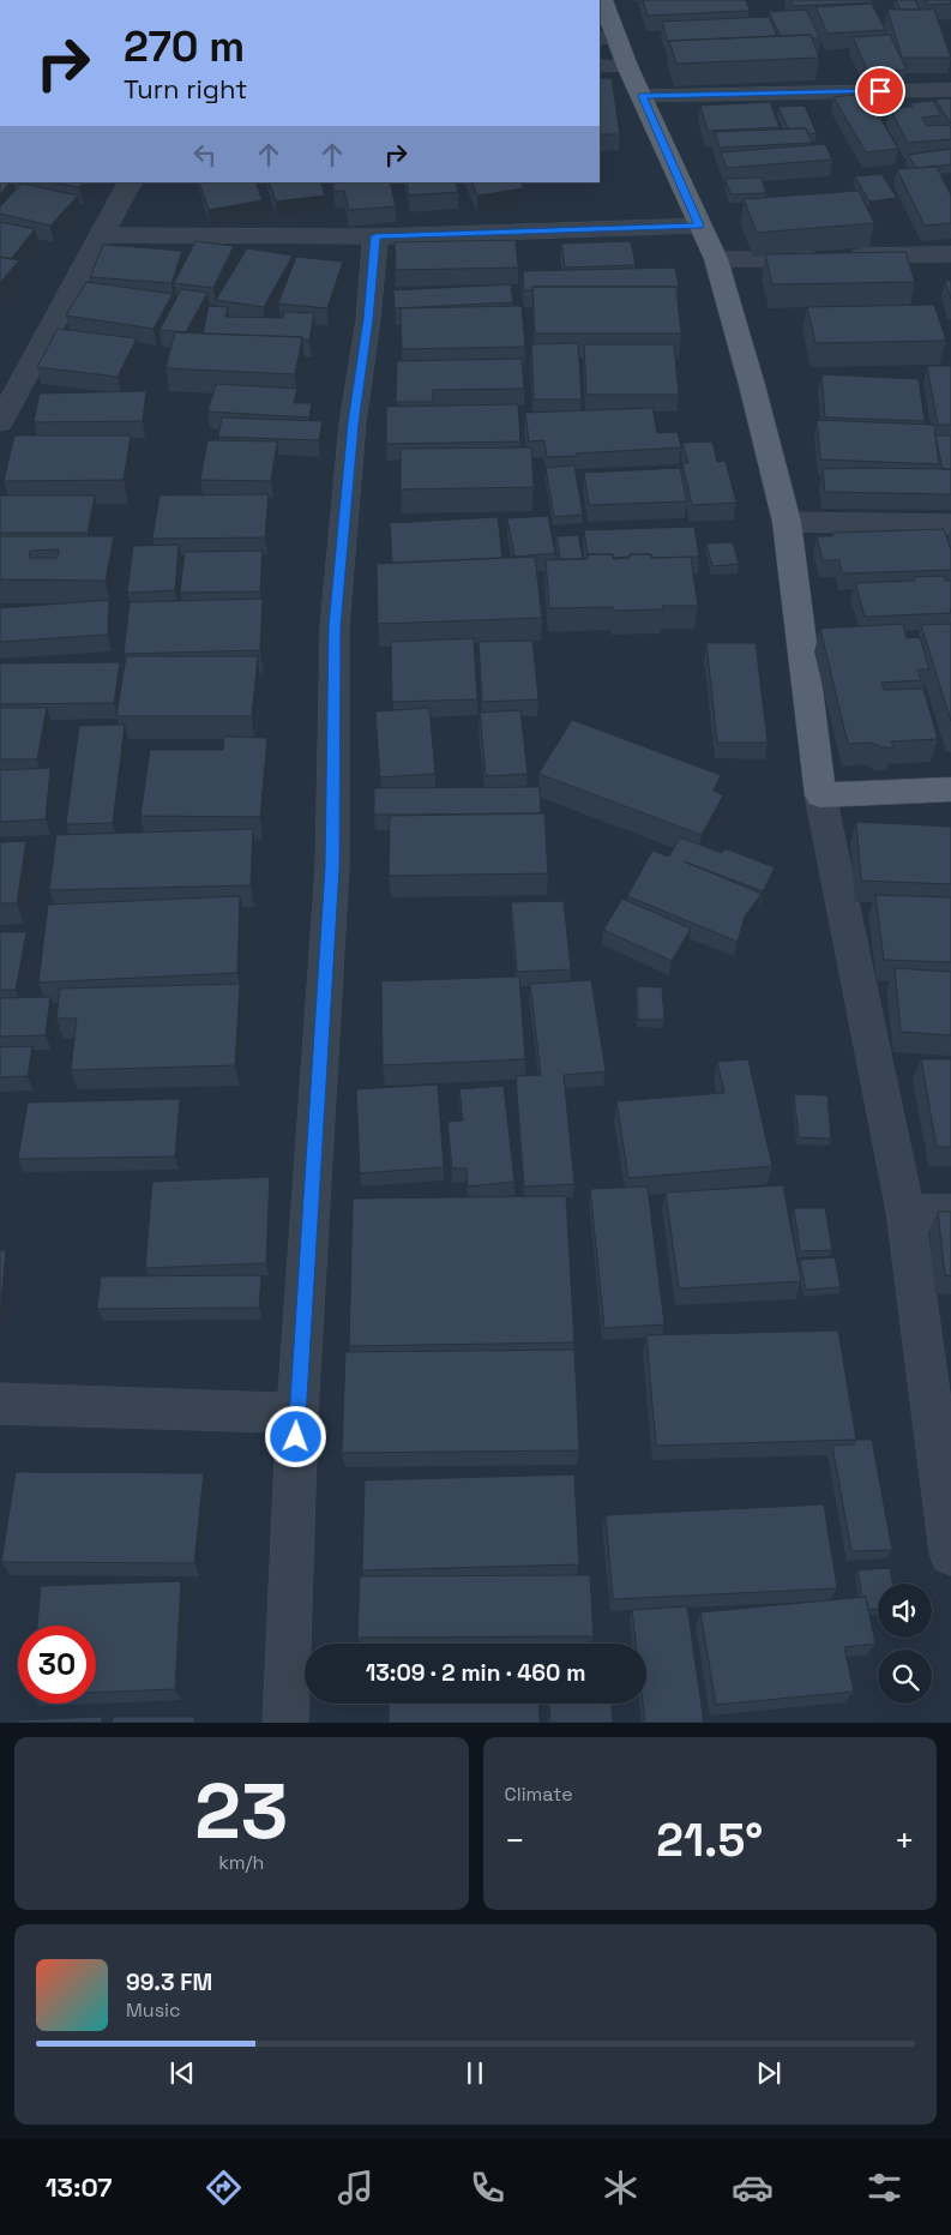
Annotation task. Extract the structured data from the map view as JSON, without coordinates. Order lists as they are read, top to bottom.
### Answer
{
  "page": {
    "turn": ["270 m", "Turn right"],
    "limit": "30",
    "trip": "13:09 · 2 min · 460 m",
    "tile": [
      ["23", "km/h"],
      "Climate"
    ],
    "heat": ["−", "21.5°", "+"],
    "song": ["99.3 FM", "Music"],
    "tabs": "13:07"
  }
}
